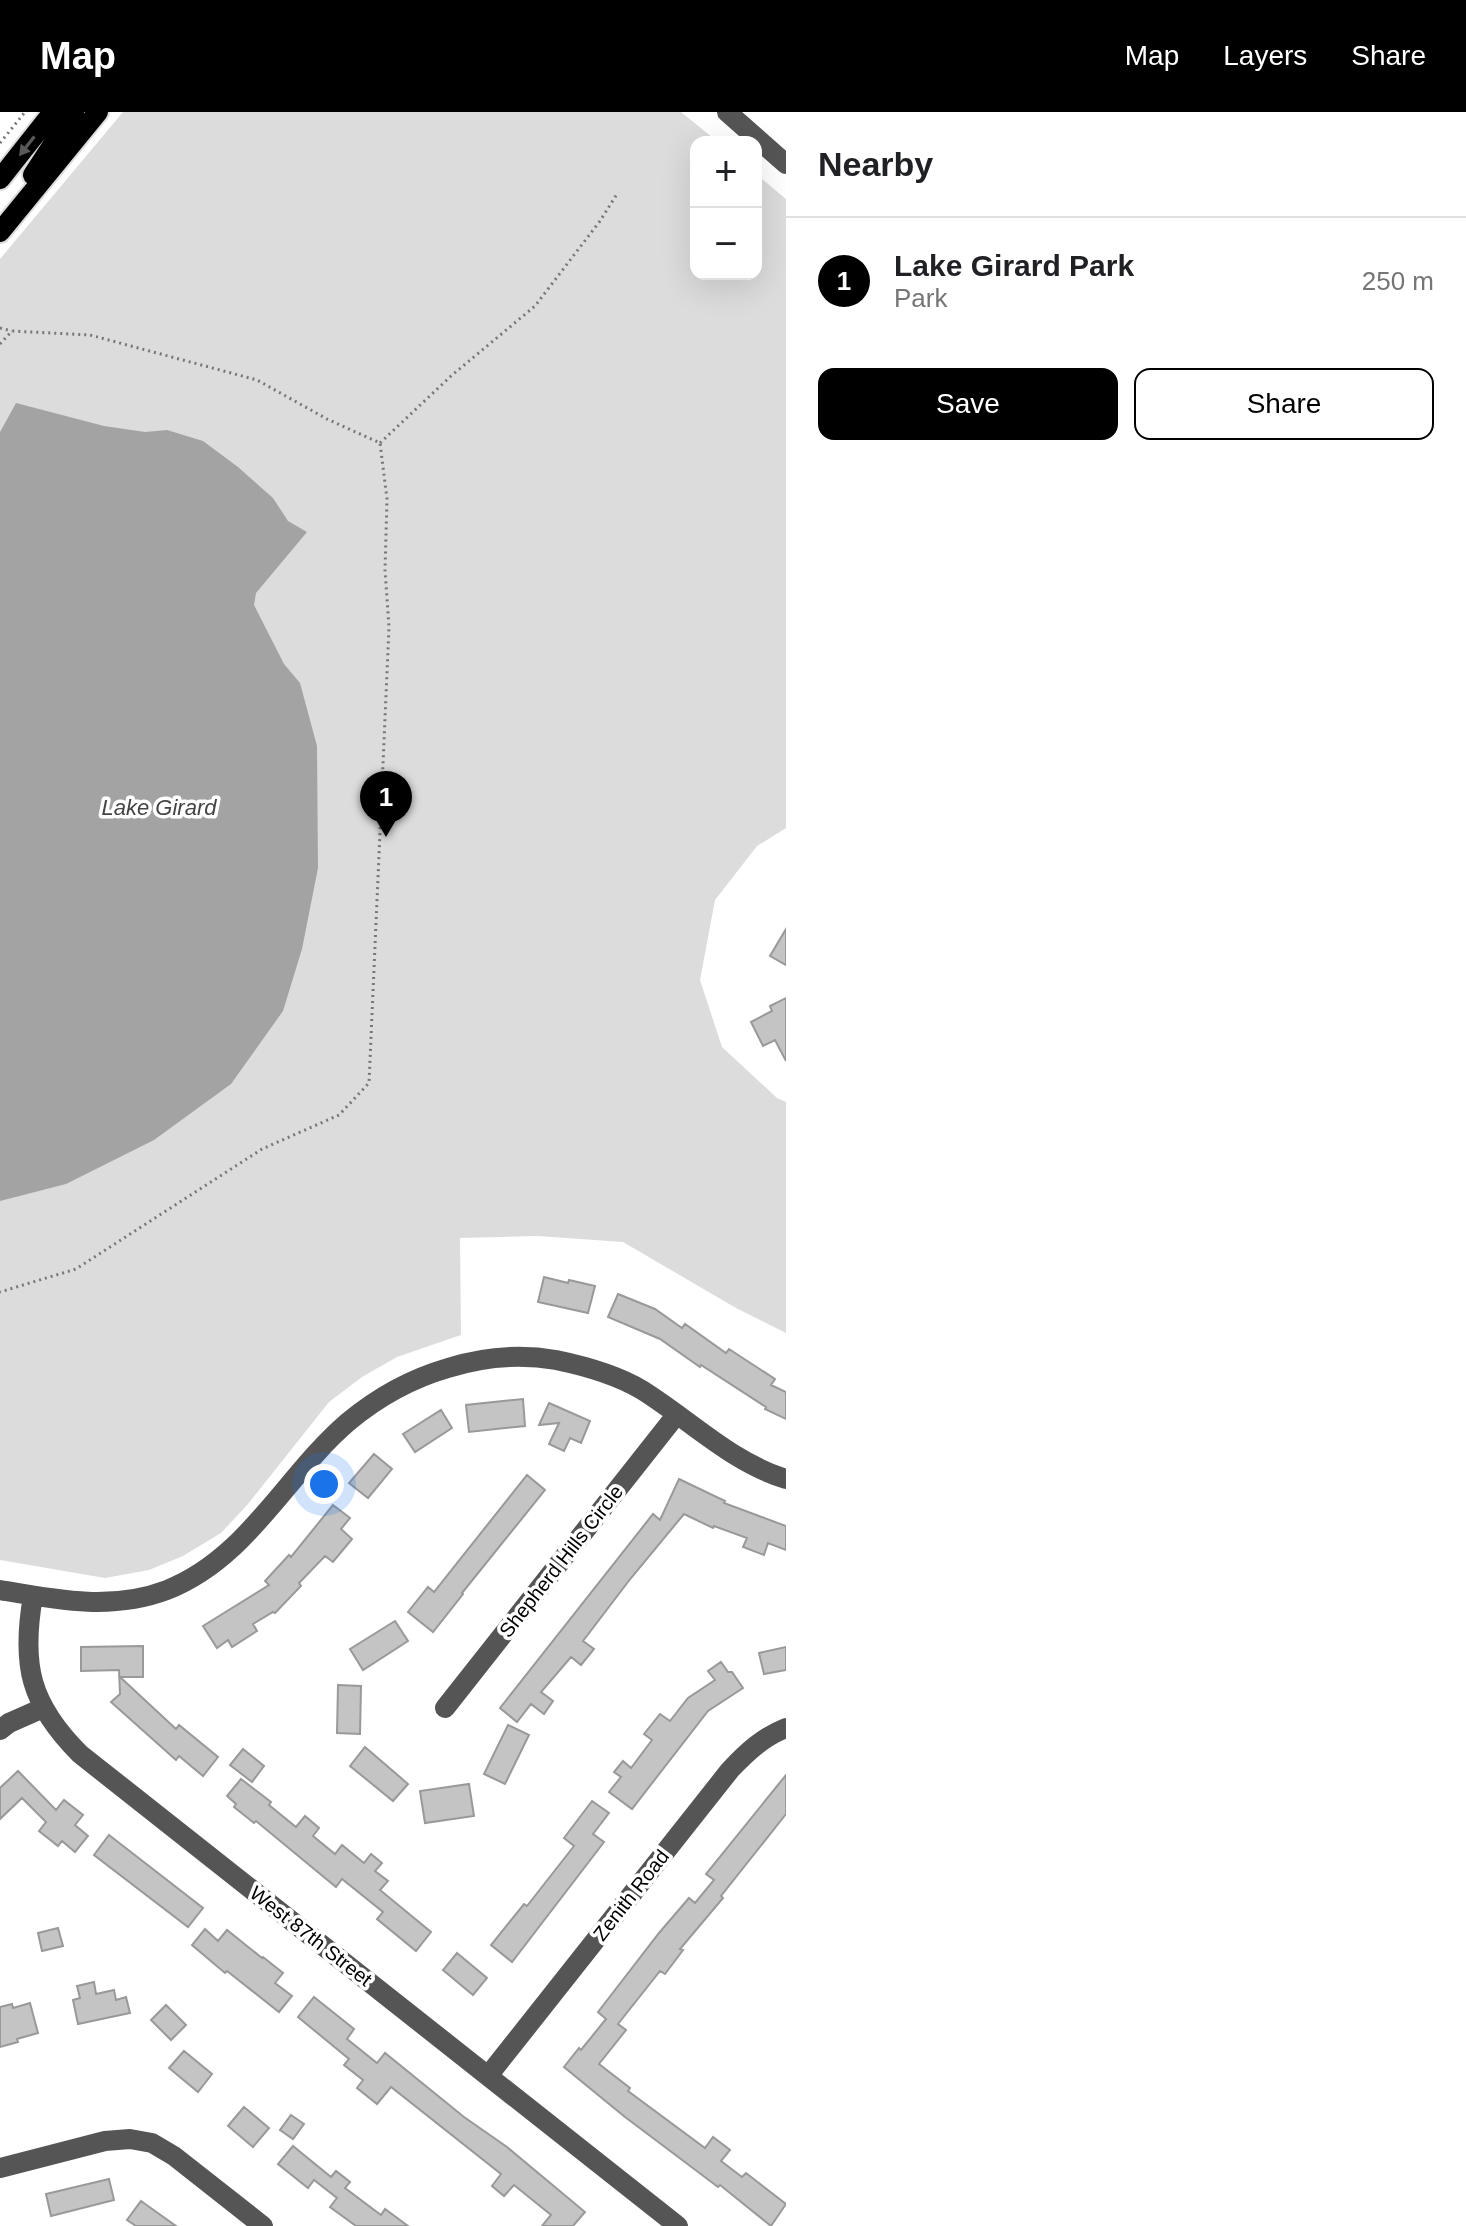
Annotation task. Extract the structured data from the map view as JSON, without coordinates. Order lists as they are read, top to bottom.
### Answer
{
  "streets": {
    "street": ["Shepherd Hills Circle", "Zenith Road", "West 87th Street"]
  },
  "crossings": [
    ["Zenith Road", "West 87th Street"]
  ],
  "water": ["Lake Girard"],
  "page": {
    "header": "Map",
    "nav": ["Map", "Layers", "Share"],
    "heading": "Nearby",
    "map_buttons": ["+", "−"],
    "list": [
      {
        "mark": "1",
        "name": "Lake Girard Park",
        "note": "Park",
        "value": "250 m"
      }
    ],
    "buttons": ["Save", "Share"],
    "pins": "1"
  }
}
